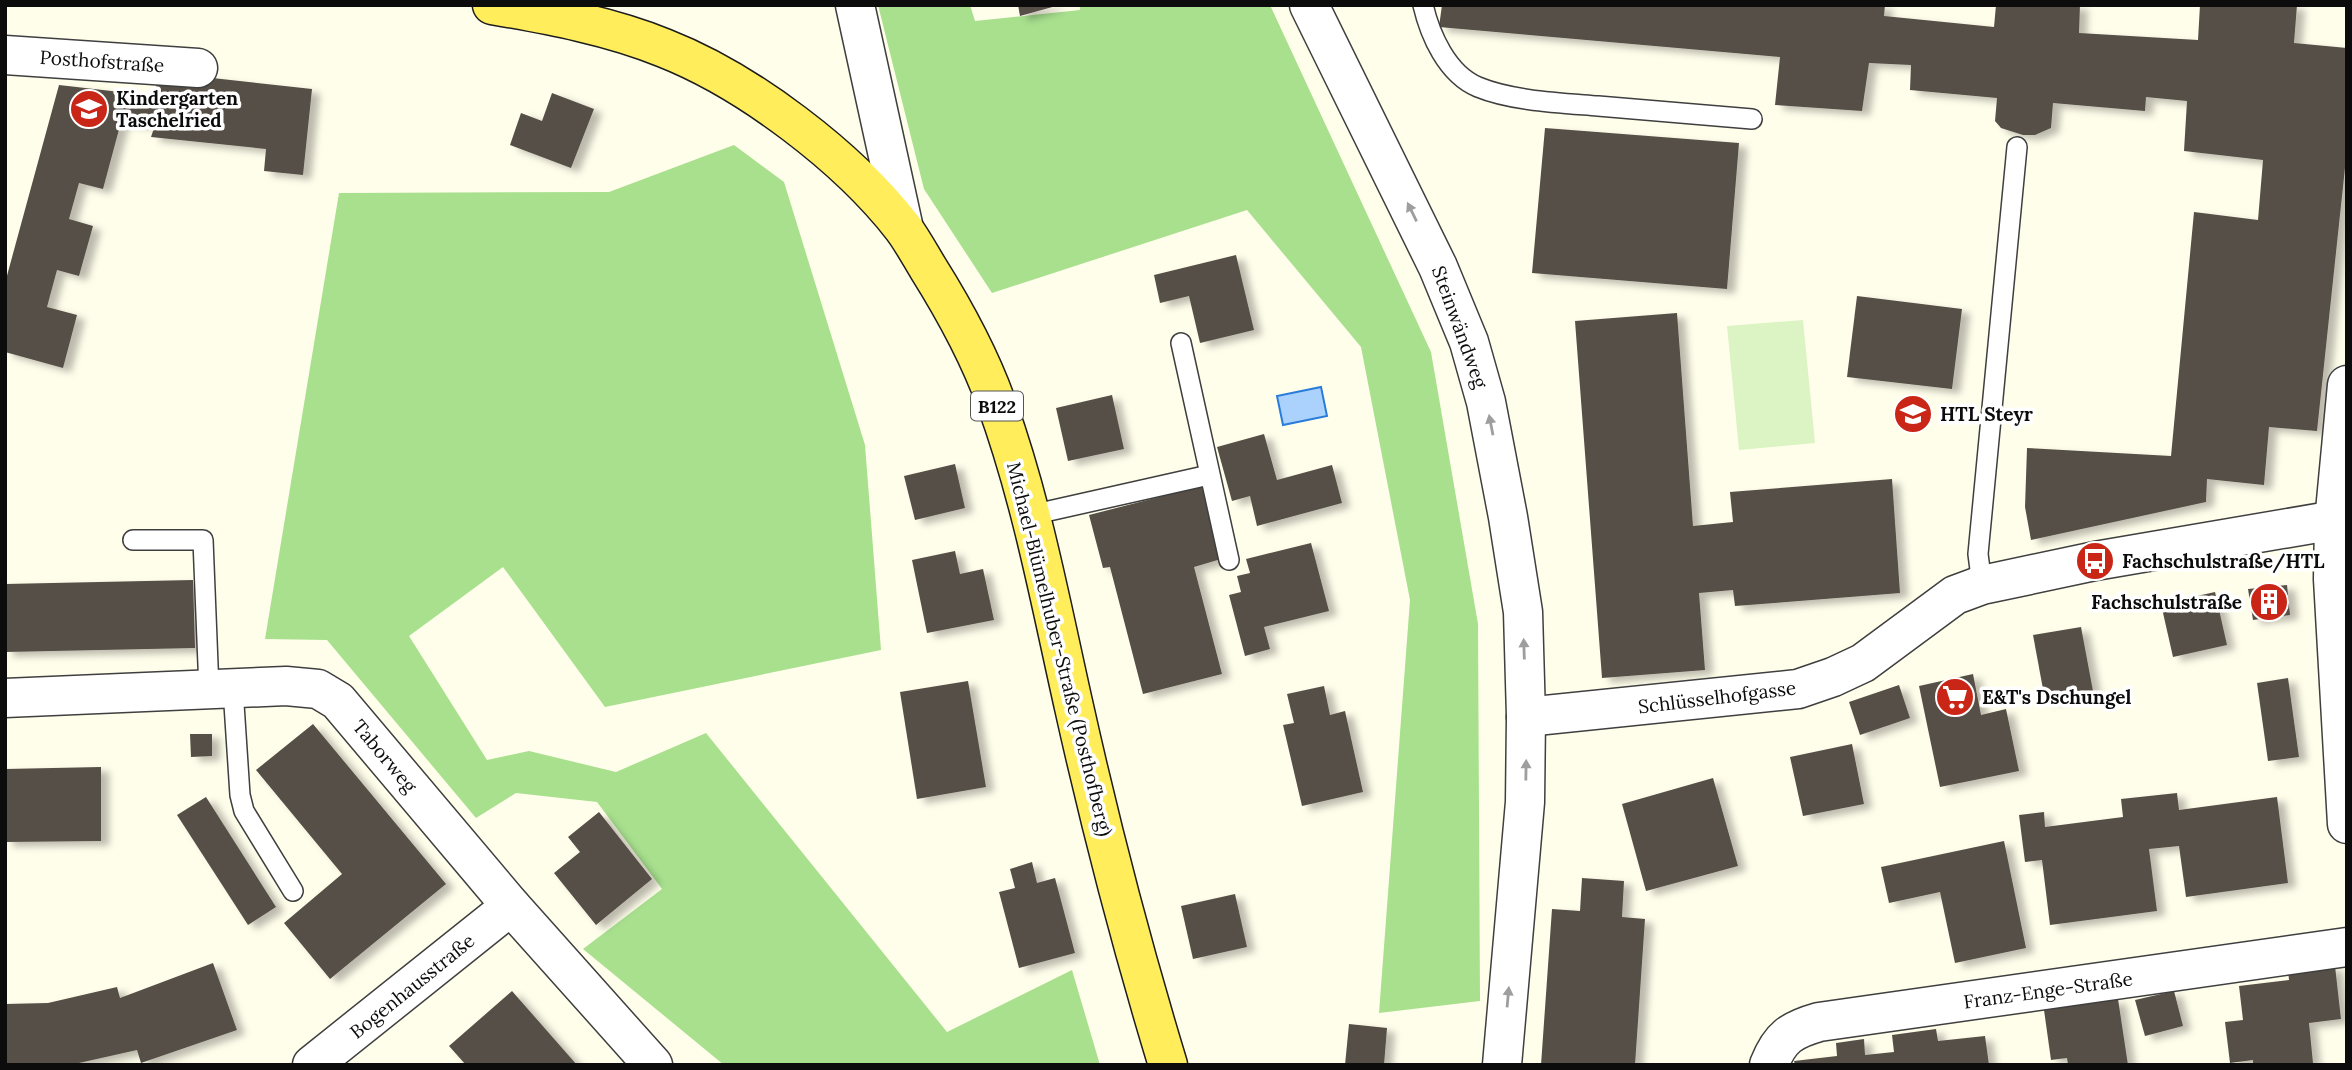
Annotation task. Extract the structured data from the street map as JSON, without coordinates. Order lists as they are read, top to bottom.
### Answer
{
  "streets": {
    "main road": ["B122", "Michael-Blümelhuber-Straße (Posthofberg)"],
    "street": [
      "Posthofstraße",
      "Steinwändweg",
      "Schlüsselhofgasse",
      "Taborweg",
      "Bogenhausstraße",
      "Franz-Enge-Straße"
    ]
  },
  "crossings": [
    ["Steinwändweg", "Schlüsselhofgasse"],
    ["Taborweg", "Bogenhausstraße"]
  ],
  "one_way": ["Steinwändweg"],
  "places": {
    "school or university": ["Kindergarten Taschelried", "HTL Steyr"],
    "bus stop": ["Fachschulstraße/HTL"],
    "building": ["Fachschulstraße"],
    "supermarket": ["E&T's Dschungel"]
  }
}
